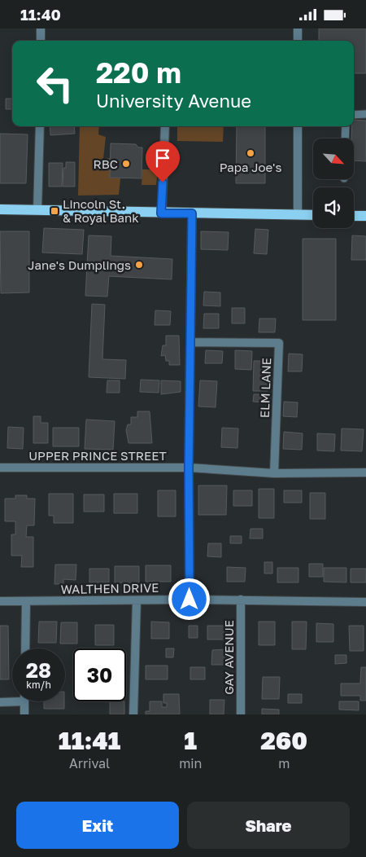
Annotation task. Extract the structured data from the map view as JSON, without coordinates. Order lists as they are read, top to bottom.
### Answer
{
  "streets": {
    "street": [
      "ELM LANE",
      "UPPER PRINCE STREET",
      "WALTHEN DRIVE",
      "GAY AVENUE"
    ]
  },
  "crossings": [
    ["ELM LANE", "UPPER PRINCE STREET"],
    ["WALTHEN DRIVE", "GAY AVENUE"]
  ],
  "places": {
    "other": ["Papa Joe's", "RBC", "Jane's Dumplings"],
    "transit": ["Lincoln St. & Royal Bank"]
  },
  "north": "bottom right",
  "page": {
    "status": "11:40",
    "turn": ["220 m", "University Avenue"],
    "speed": "28 km/h",
    "limit": "30",
    "eta": [
      "11:41",
      "Arrival",
      "1",
      "min",
      "260",
      "m"
    ],
    "buttons": ["Exit", "Share"]
  }
}
